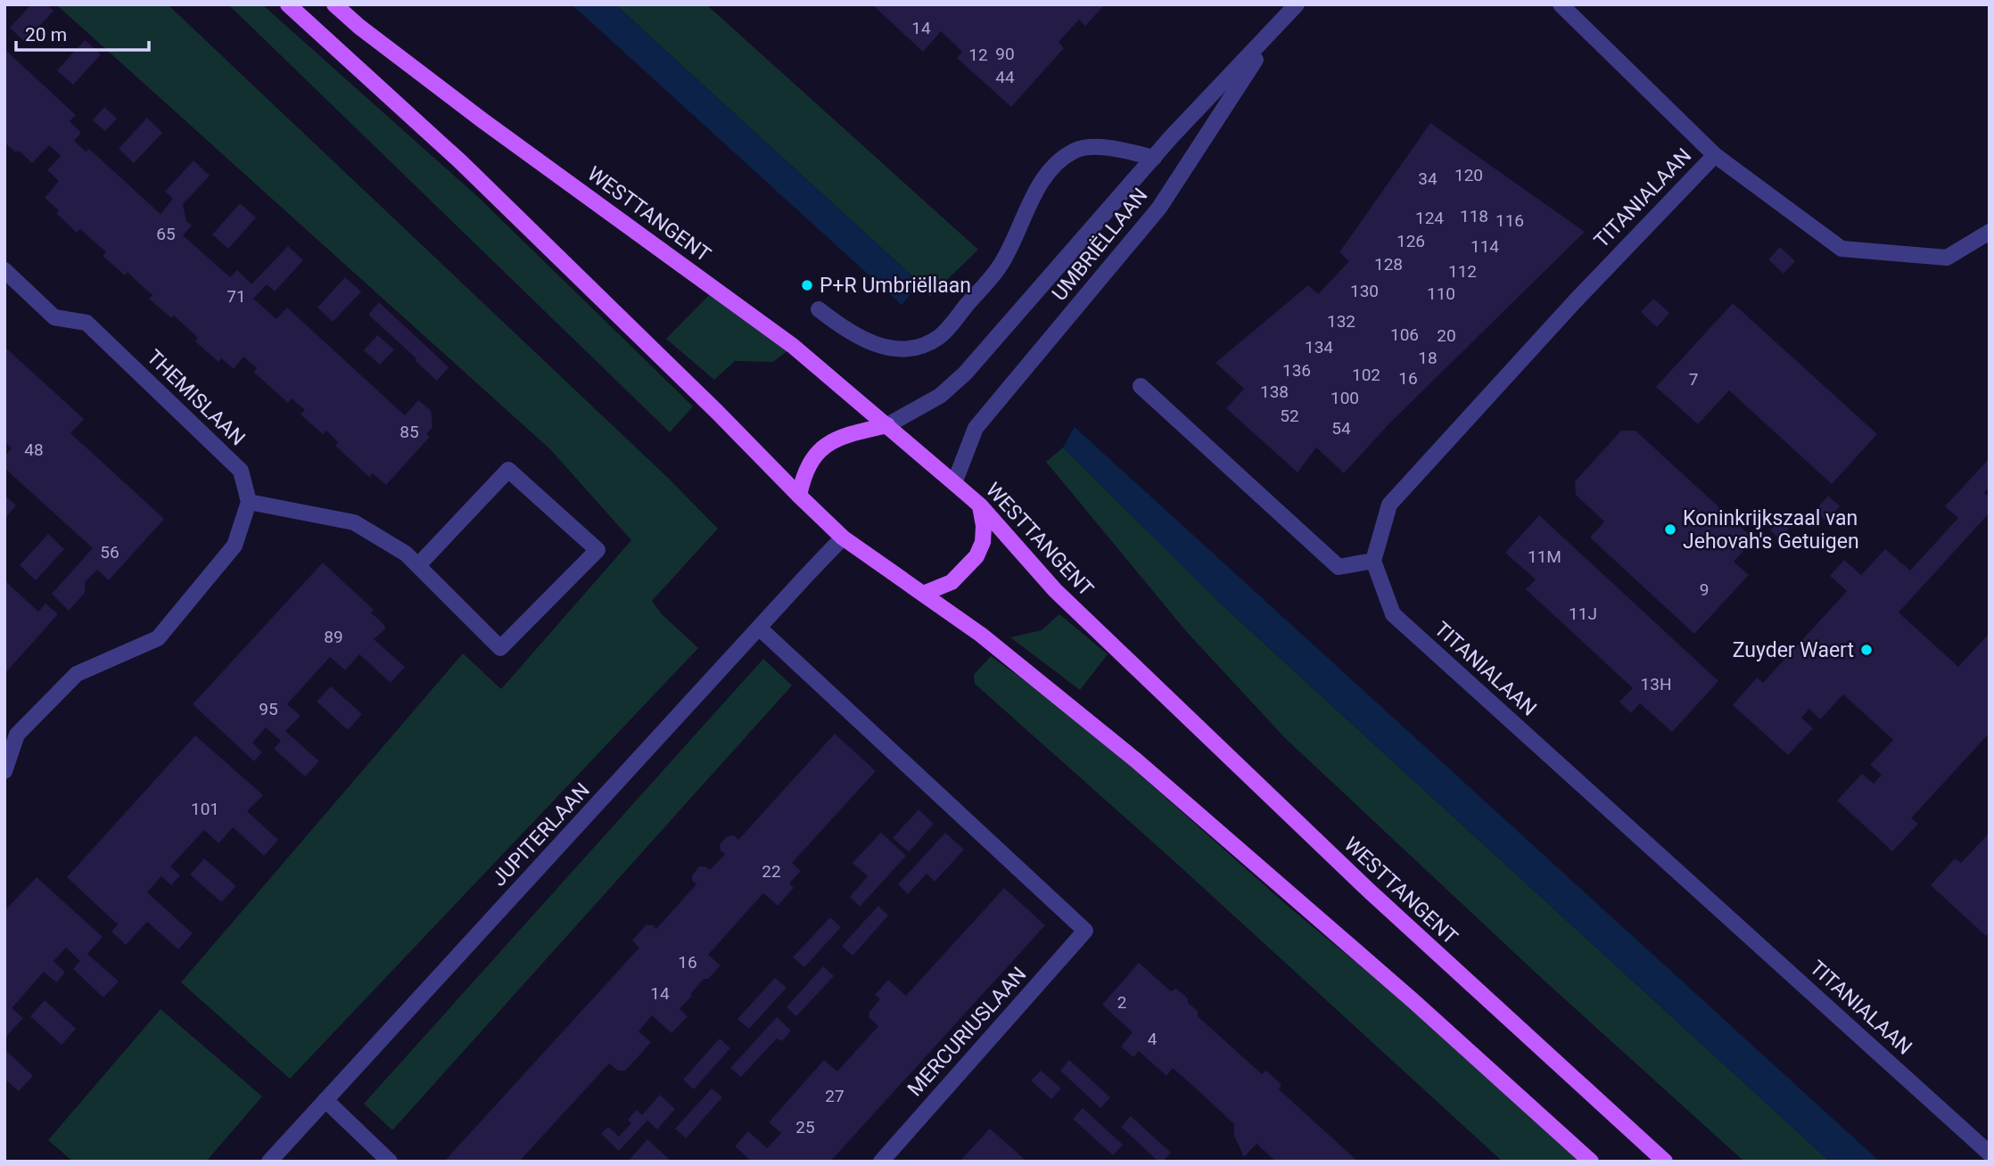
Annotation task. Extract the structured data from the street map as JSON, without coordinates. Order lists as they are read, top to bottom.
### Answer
{
  "streets": {
    "main road": ["WESTTANGENT"],
    "street": [
      "TITANIALAAN",
      "UMBRIËLLAAN",
      "THEMISLAAN",
      "JUPITERLAAN",
      "MERCURIUSLAAN"
    ]
  },
  "crossings": [
    ["WESTTANGENT", "UMBRIËLLAAN"],
    ["WESTTANGENT", "JUPITERLAAN"],
    ["UMBRIËLLAAN", "JUPITERLAAN"],
    ["JUPITERLAAN", "MERCURIUSLAAN"]
  ],
  "places": ["P+R Umbriëllaan", "Koninkrijkszaal van Jehovah's Getuigen", "Zuyder Waert"],
  "house_numbers": [
    "14",
    "90",
    "12",
    "44",
    "120",
    "34",
    "118",
    "124",
    "116",
    "65",
    "126",
    "114",
    "128",
    "112",
    "130",
    "110",
    "71",
    "132",
    "106",
    "20",
    "134",
    "18",
    "136",
    "102",
    "16",
    "7",
    "138",
    "100",
    "52",
    "54",
    "85",
    "48",
    "56",
    "11M",
    "9",
    "11J",
    "89",
    "13H",
    "95",
    "101",
    "22",
    "16",
    "14",
    "2",
    "4",
    "27",
    "25"
  ],
  "scale_bar": "20 m"
}
